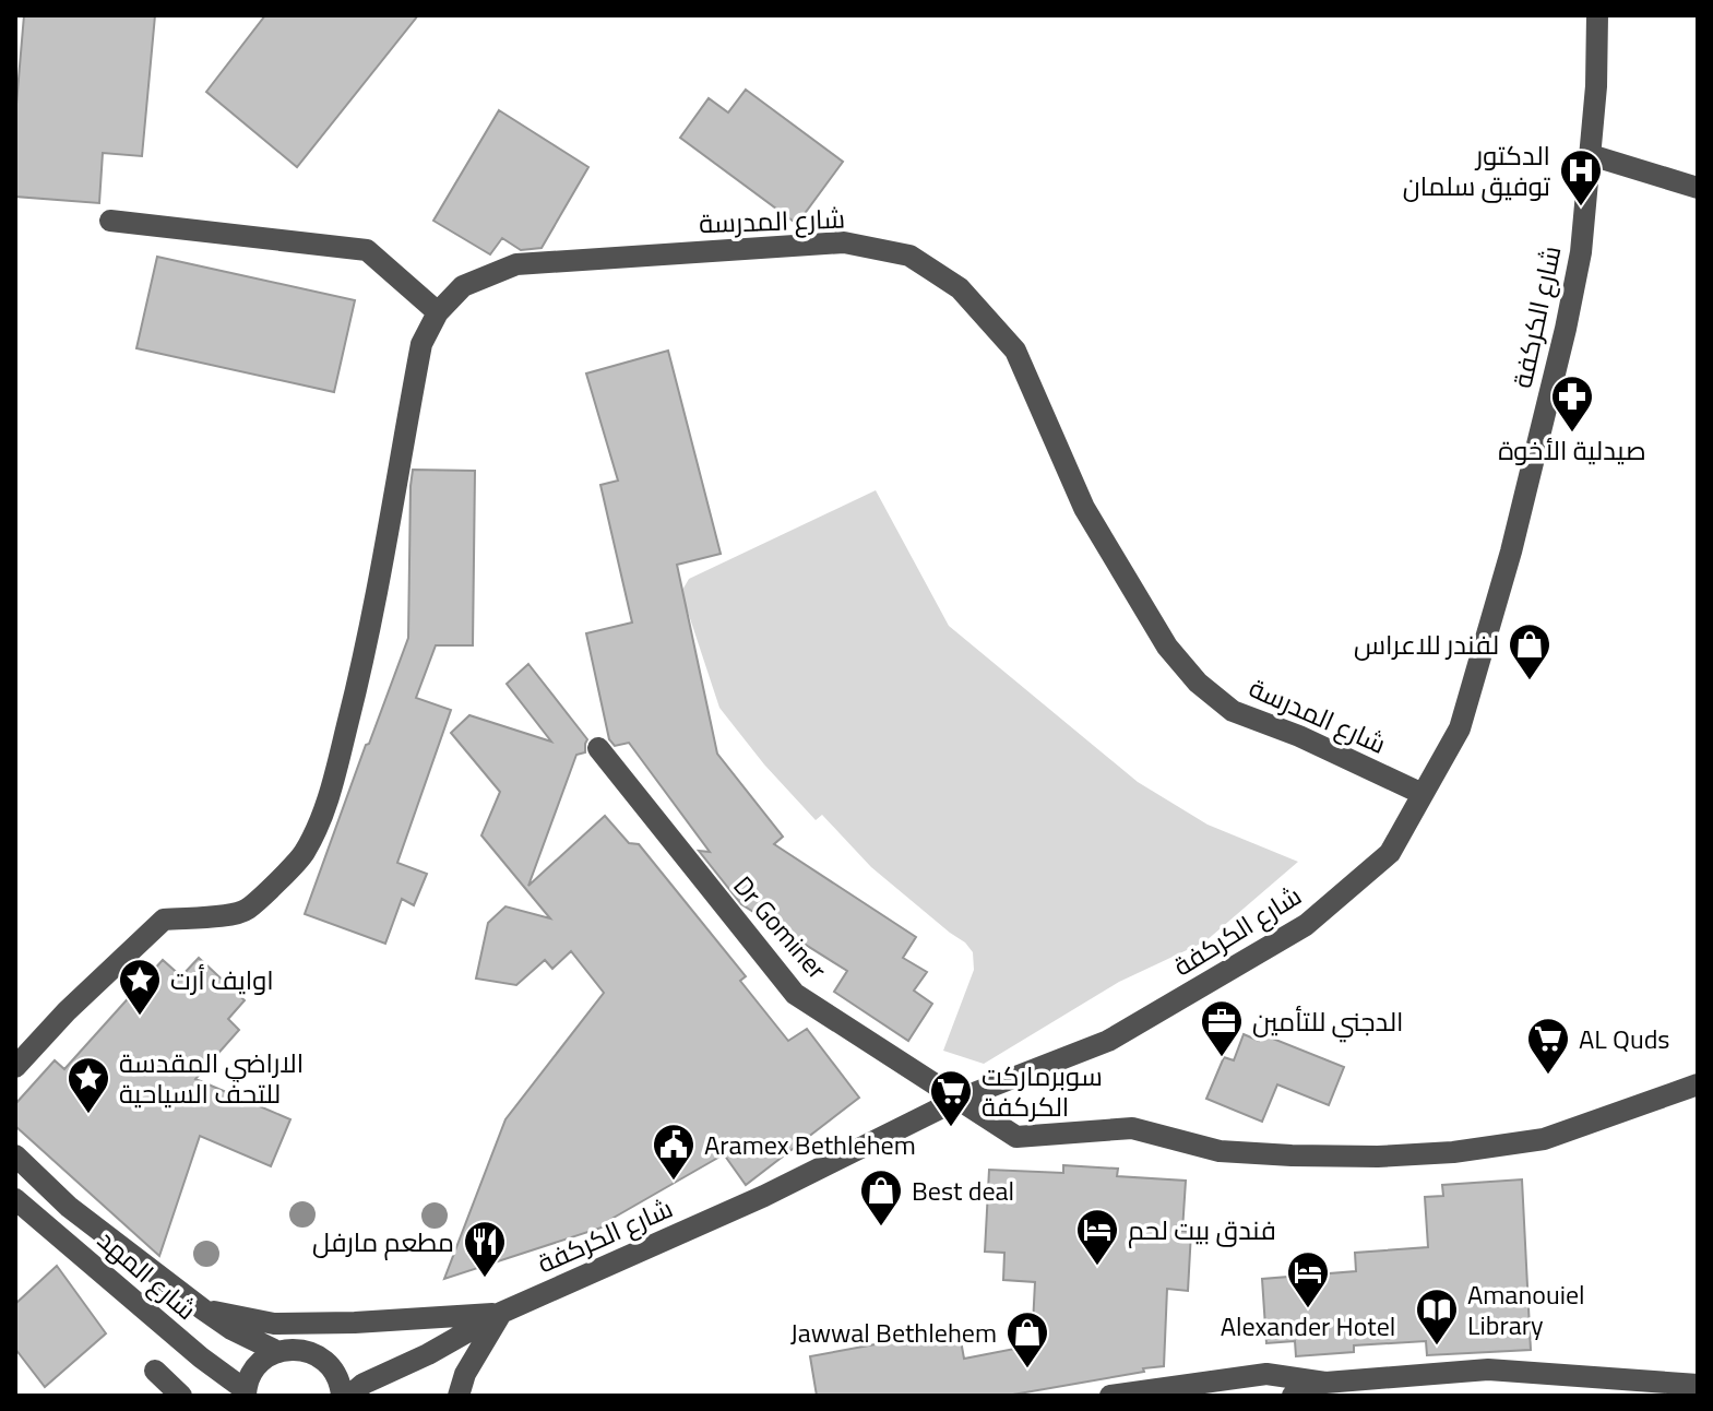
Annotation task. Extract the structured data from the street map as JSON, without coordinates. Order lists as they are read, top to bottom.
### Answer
{
  "streets": {
    "street": [
      "شارع المدرسة",
      "شارع الكركفة",
      "Dr Gominer",
      "شارع المهد"
    ]
  },
  "crossings": [
    ["شارع المدرسة", "شارع الكركفة"],
    ["شارع الكركفة", "Dr Gominer"]
  ],
  "places": {
    "hospital": ["الدكتور توفيق سلمان"],
    "pharmacy": ["صيدلية الأخوة"],
    "shop": ["لفندر للاعراس", "Best deal", "Jawwal Bethlehem"],
    "place": ["اوايف أرت", "الاراضي المقدسة للتحف السياحية"],
    "office": ["الدجني للتأمين"],
    "supermarket": ["AL Quds", "سوبرماركت الكركفة"],
    "public building": ["Aramex Bethlehem"],
    "hotel": ["فندق بيت لحم", "Alexander Hotel"],
    "restaurant": ["مطعم مارفل"],
    "library": ["Amanouiel Library"]
  }
}
